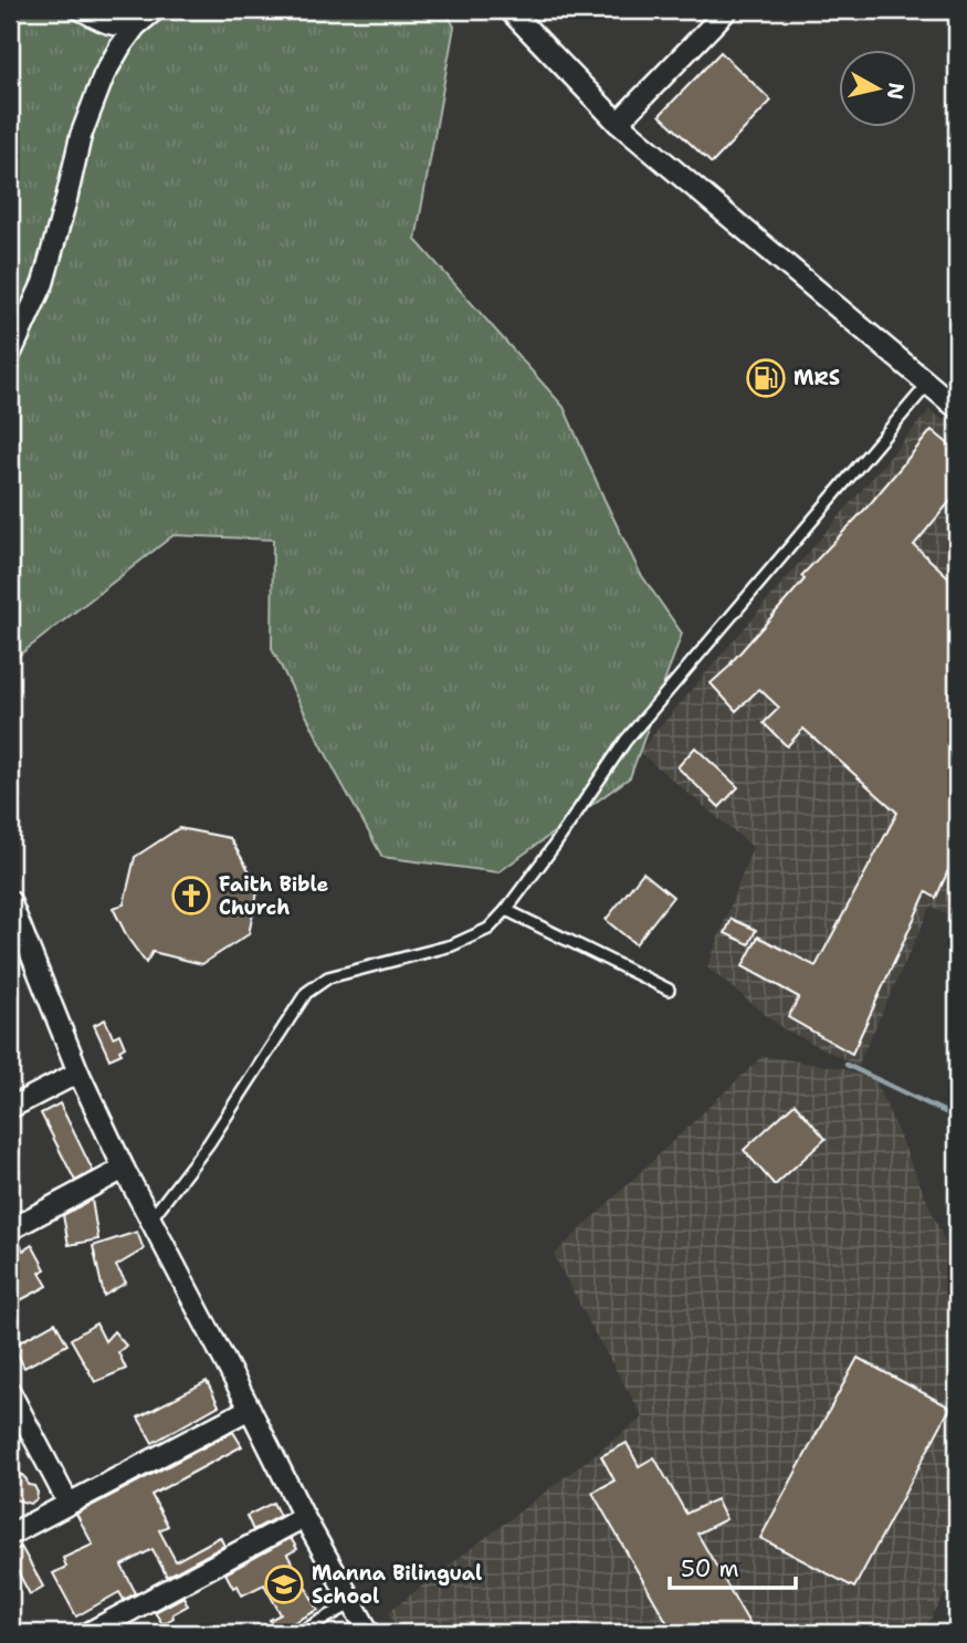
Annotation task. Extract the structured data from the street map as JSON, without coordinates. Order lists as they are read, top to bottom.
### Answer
{
  "places": {
    "fuel station": ["MRS"],
    "church": ["Faith Bible Church"],
    "school or university": ["Manna Bilingual School"]
  },
  "scale_bar": "50 m",
  "north": "right"
}
